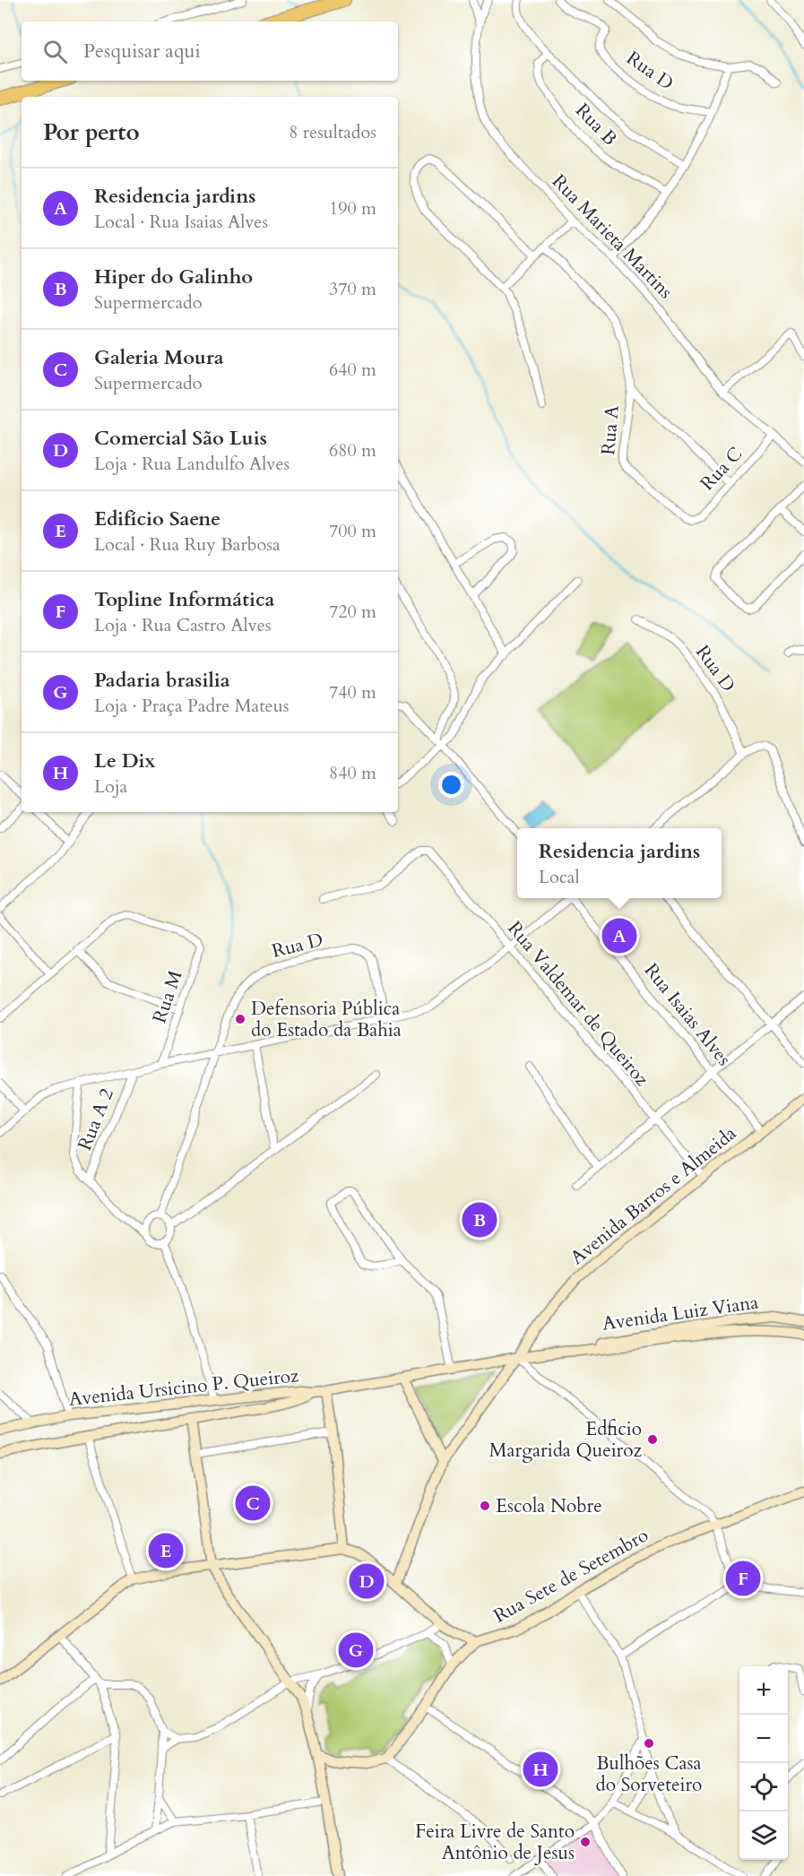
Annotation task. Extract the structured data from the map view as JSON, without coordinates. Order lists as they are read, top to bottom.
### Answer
{
  "streets": {
    "street": [
      "Rua D",
      "Rua B",
      "Rua Marieta Martins",
      "Rua A",
      "Rua C",
      "Rua M",
      "Rua Valdemar de Queiroz",
      "Rua Isaias Alves",
      "Rua A 2",
      "Avenida Barros e Almeida",
      "Avenida Luiz Viana",
      "Avenida Ursicino P. Queiroz",
      "Rua Sete de Setembro"
    ]
  },
  "crossings": [
    ["Rua Marieta Martins", "Rua C"],
    ["Rua A", "Rua C"],
    ["Rua Valdemar de Queiroz", "Avenida Barros e Almeida"],
    ["Rua Isaias Alves", "Avenida Barros e Almeida"],
    ["Avenida Barros e Almeida", "Avenida Luiz Viana"],
    ["Avenida Luiz Viana", "Avenida Ursicino P. Queiroz"]
  ],
  "places": [
    "Defensoria Pública do Estado da Bahia",
    "Edficio Margarida Queiroz",
    "Escola Nobre",
    "Bulhões Casa do Sorveteiro",
    "Feira Livre de Santo Antônio de Jesus"
  ],
  "page": {
    "search": "Pesquisar aqui",
    "heading": ["Por perto", "8 resultados"],
    "list": [
      {
        "mark": "A",
        "name": "Residencia jardins",
        "note": "Local · Rua Isaias Alves",
        "value": "190 m"
      },
      {
        "mark": "B",
        "name": "Hiper do Galinho",
        "note": "Supermercado",
        "value": "370 m"
      },
      {
        "mark": "C",
        "name": "Galeria Moura",
        "note": "Supermercado",
        "value": "640 m"
      },
      {
        "mark": "D",
        "name": "Comercial São Luis",
        "note": "Loja · Rua Landulfo Alves",
        "value": "680 m"
      },
      {
        "mark": "E",
        "name": "Edifício Saene",
        "note": "Local · Rua Ruy Barbosa",
        "value": "700 m"
      },
      {
        "mark": "F",
        "name": "Topline Informática",
        "note": "Loja · Rua Castro Alves",
        "value": "720 m"
      },
      {
        "mark": "G",
        "name": "Padaria brasilia",
        "note": "Loja · Praça Padre Mateus",
        "value": "740 m"
      },
      {
        "mark": "H",
        "name": "Le Dix",
        "note": "Loja",
        "value": "840 m"
      }
    ],
    "popup": ["Residencia jardins", "Local"],
    "pins": [
      "A",
      "B",
      "C",
      "E",
      "F",
      "D",
      "G",
      "H"
    ],
    "map_buttons": ["+", "−"]
  }
}
